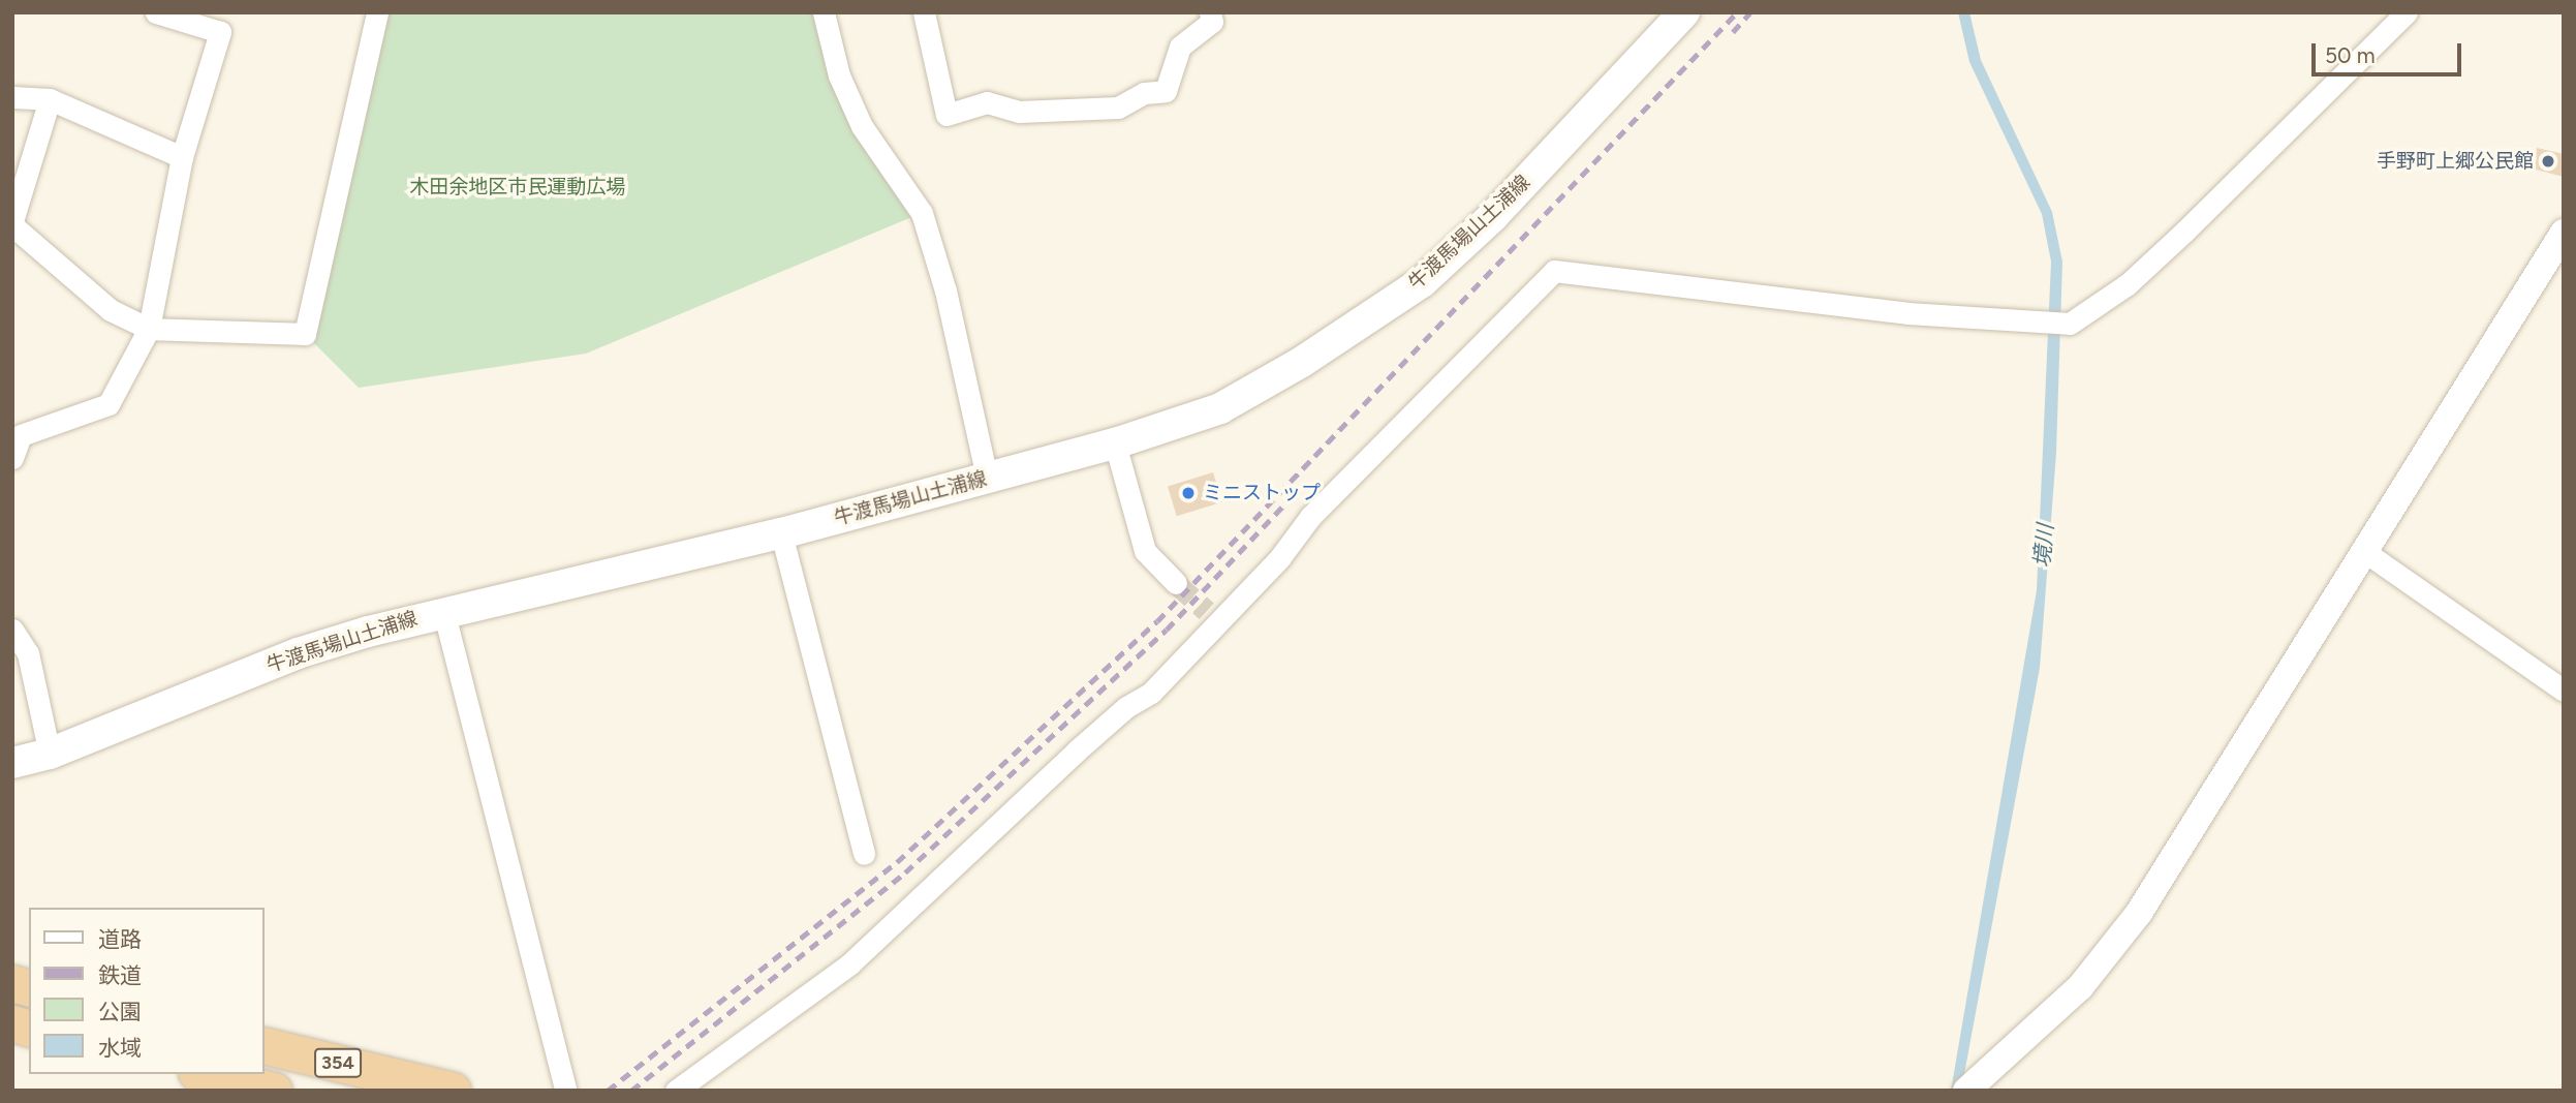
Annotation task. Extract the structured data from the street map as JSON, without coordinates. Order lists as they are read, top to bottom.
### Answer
{
  "streets": {
    "highway": ["354"],
    "main road": ["牛渡馬場山土浦線"]
  },
  "water": ["境川"],
  "parks": ["木田余地区市民運動広場"],
  "places": ["手野町上郷公民館", "ミニストップ"],
  "legend": [
    "道路",
    "鉄道",
    "公園",
    "水域"
  ],
  "scale_bar": "50 m"
}
